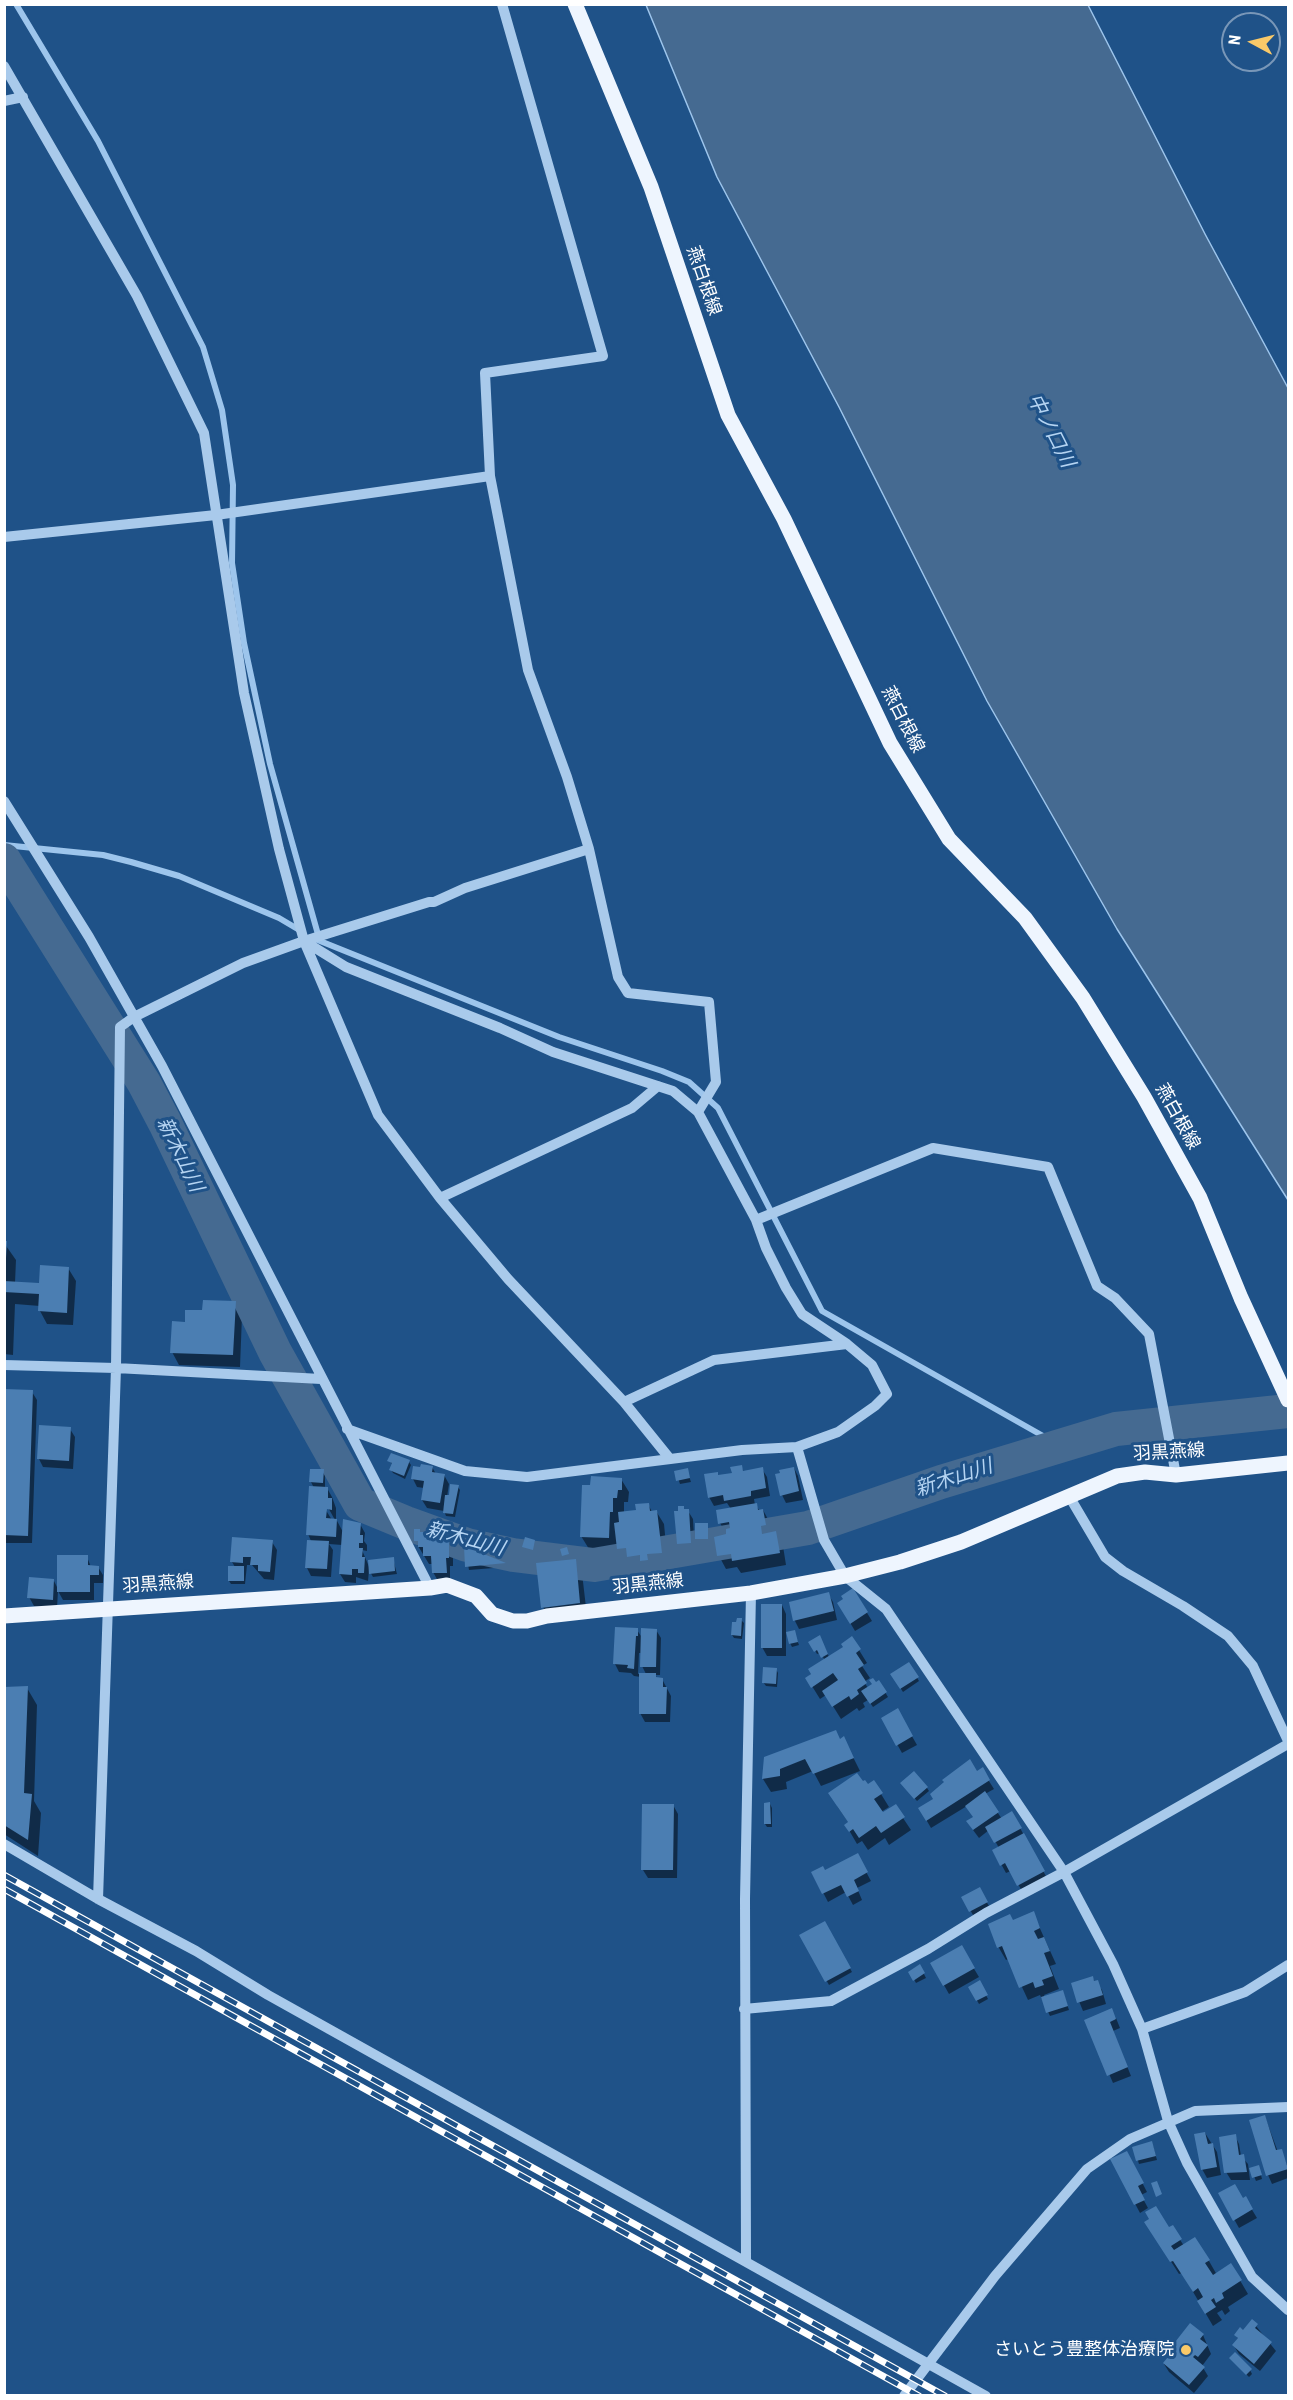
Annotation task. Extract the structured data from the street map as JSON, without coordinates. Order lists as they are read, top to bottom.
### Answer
{
  "streets": {
    "main road": ["燕白根線", "羽黒燕線"]
  },
  "water": ["中ノ口川", "新木山川"],
  "places": ["さいとう豊整体治療院"],
  "north": "left"
}
